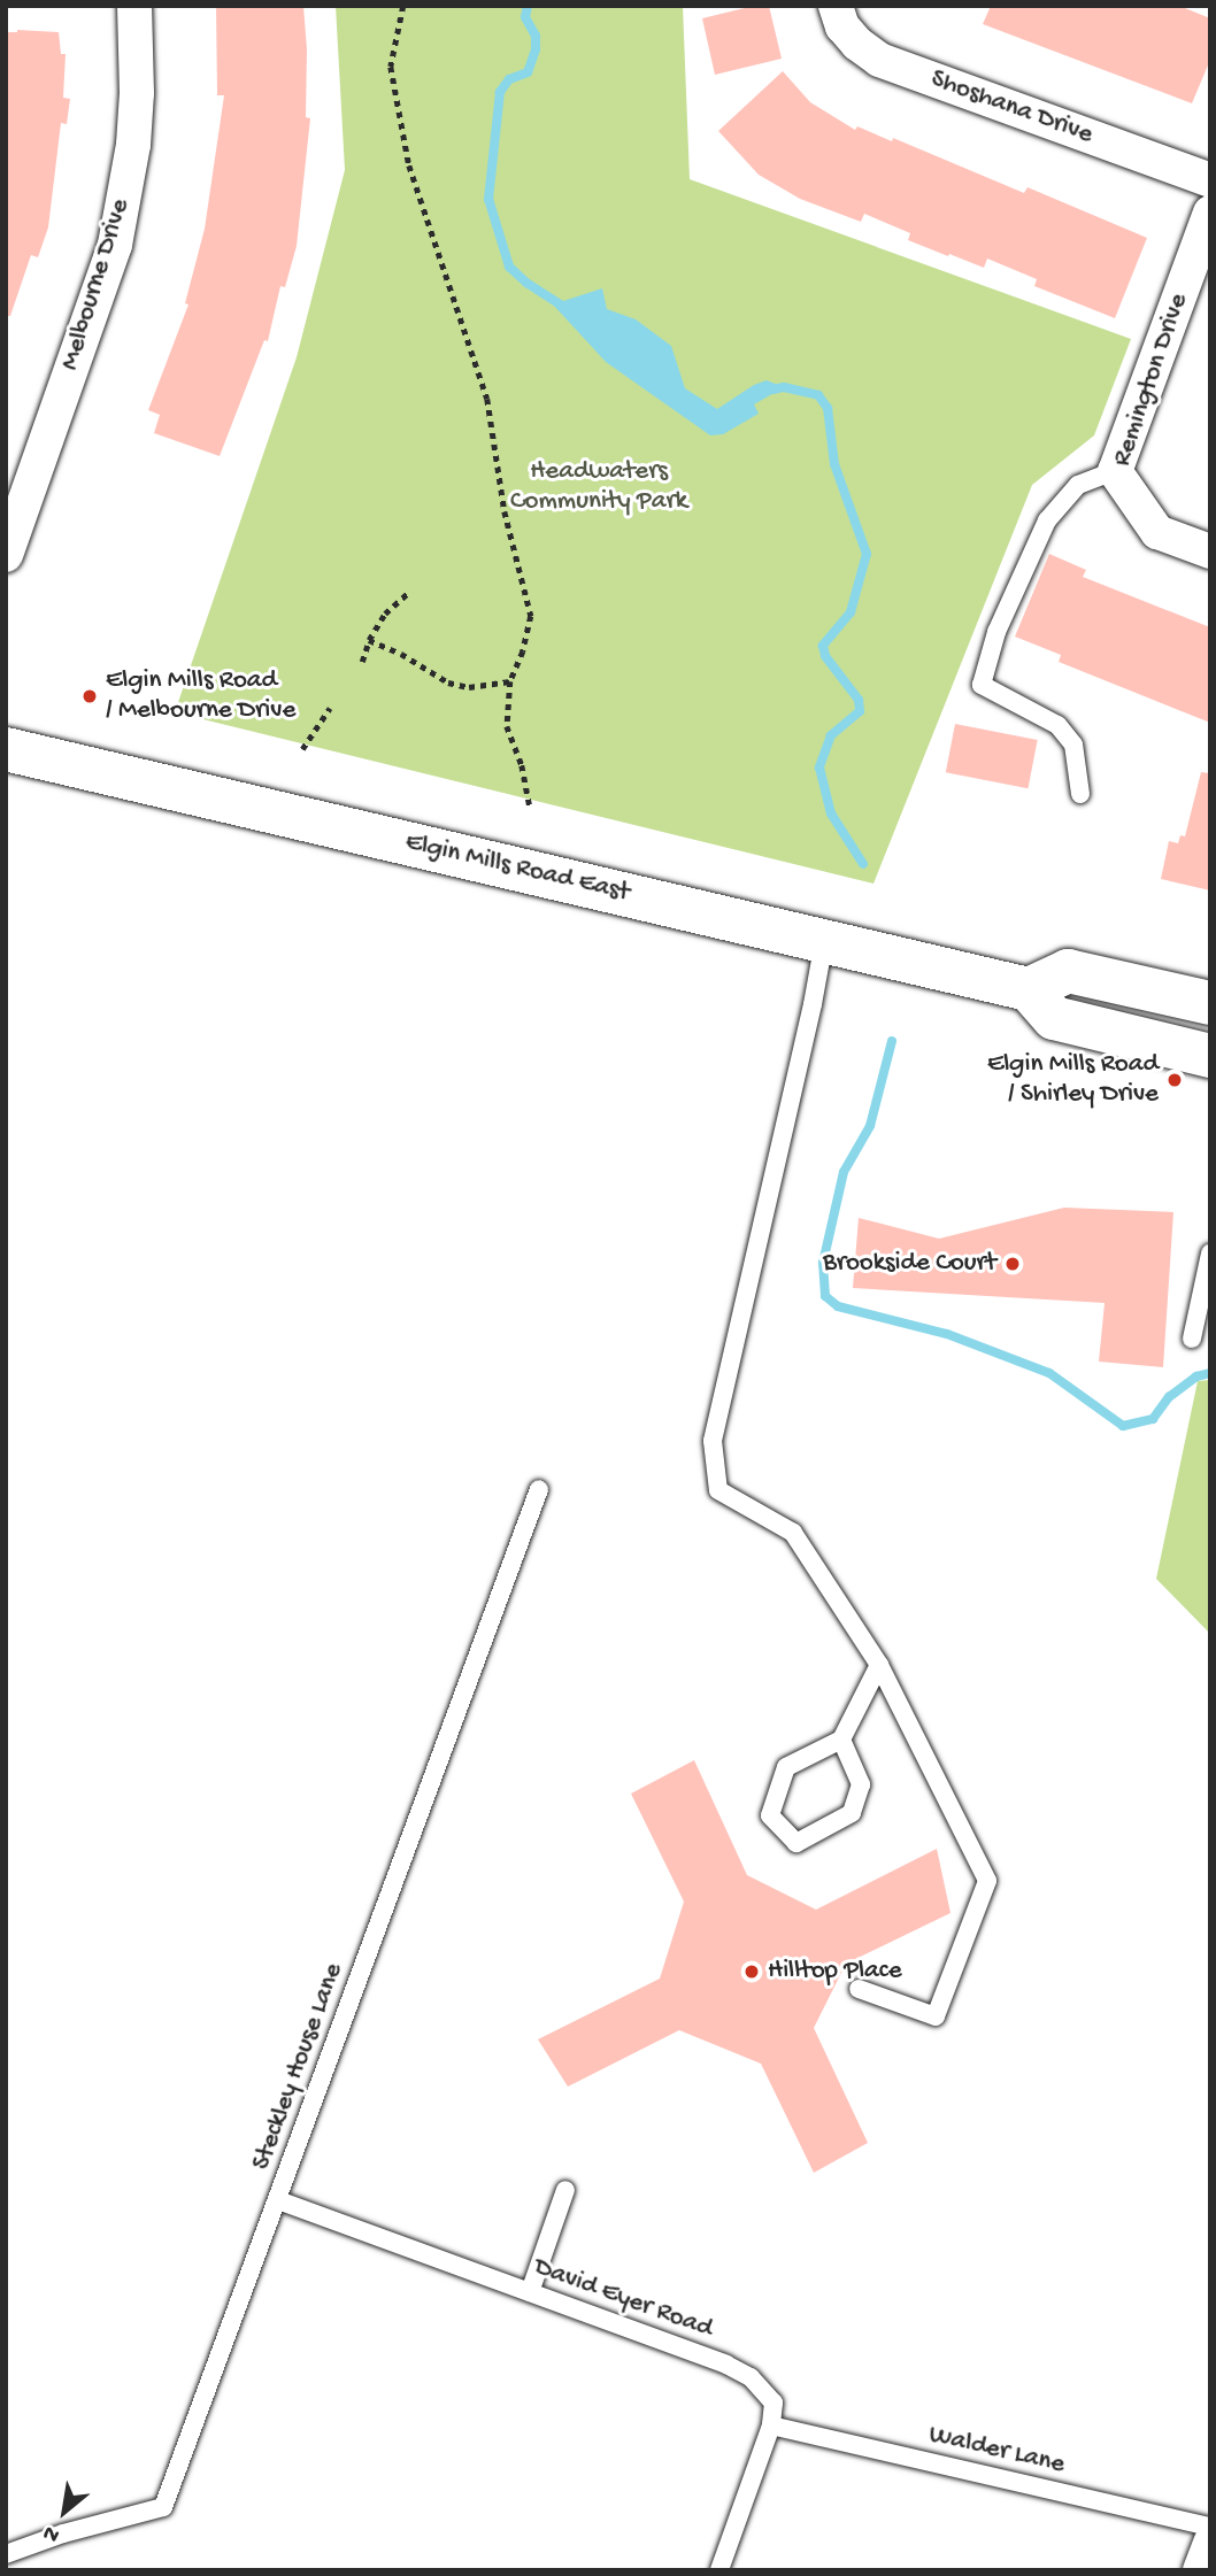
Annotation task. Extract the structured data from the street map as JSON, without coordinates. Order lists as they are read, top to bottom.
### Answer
{
  "streets": {
    "main road": ["Elgin Mills Road East"],
    "street": ["Shoshana Drive", "Melbourne Drive", "Remington Drive"],
    "lane": ["Steckley House Lane", "David Eyer Road", "Walder Lane"]
  },
  "crossings": [
    ["Steckley House Lane", "David Eyer Road"],
    ["David Eyer Road", "Walder Lane"]
  ],
  "parks": ["Headwaters Community Park"],
  "places": [
    "Elgin Mills Road / Melbourne Drive",
    "Elgin Mills Road / Shirley Drive",
    "Brookside Court",
    "Hilltop Place"
  ],
  "north": "bottom left"
}
